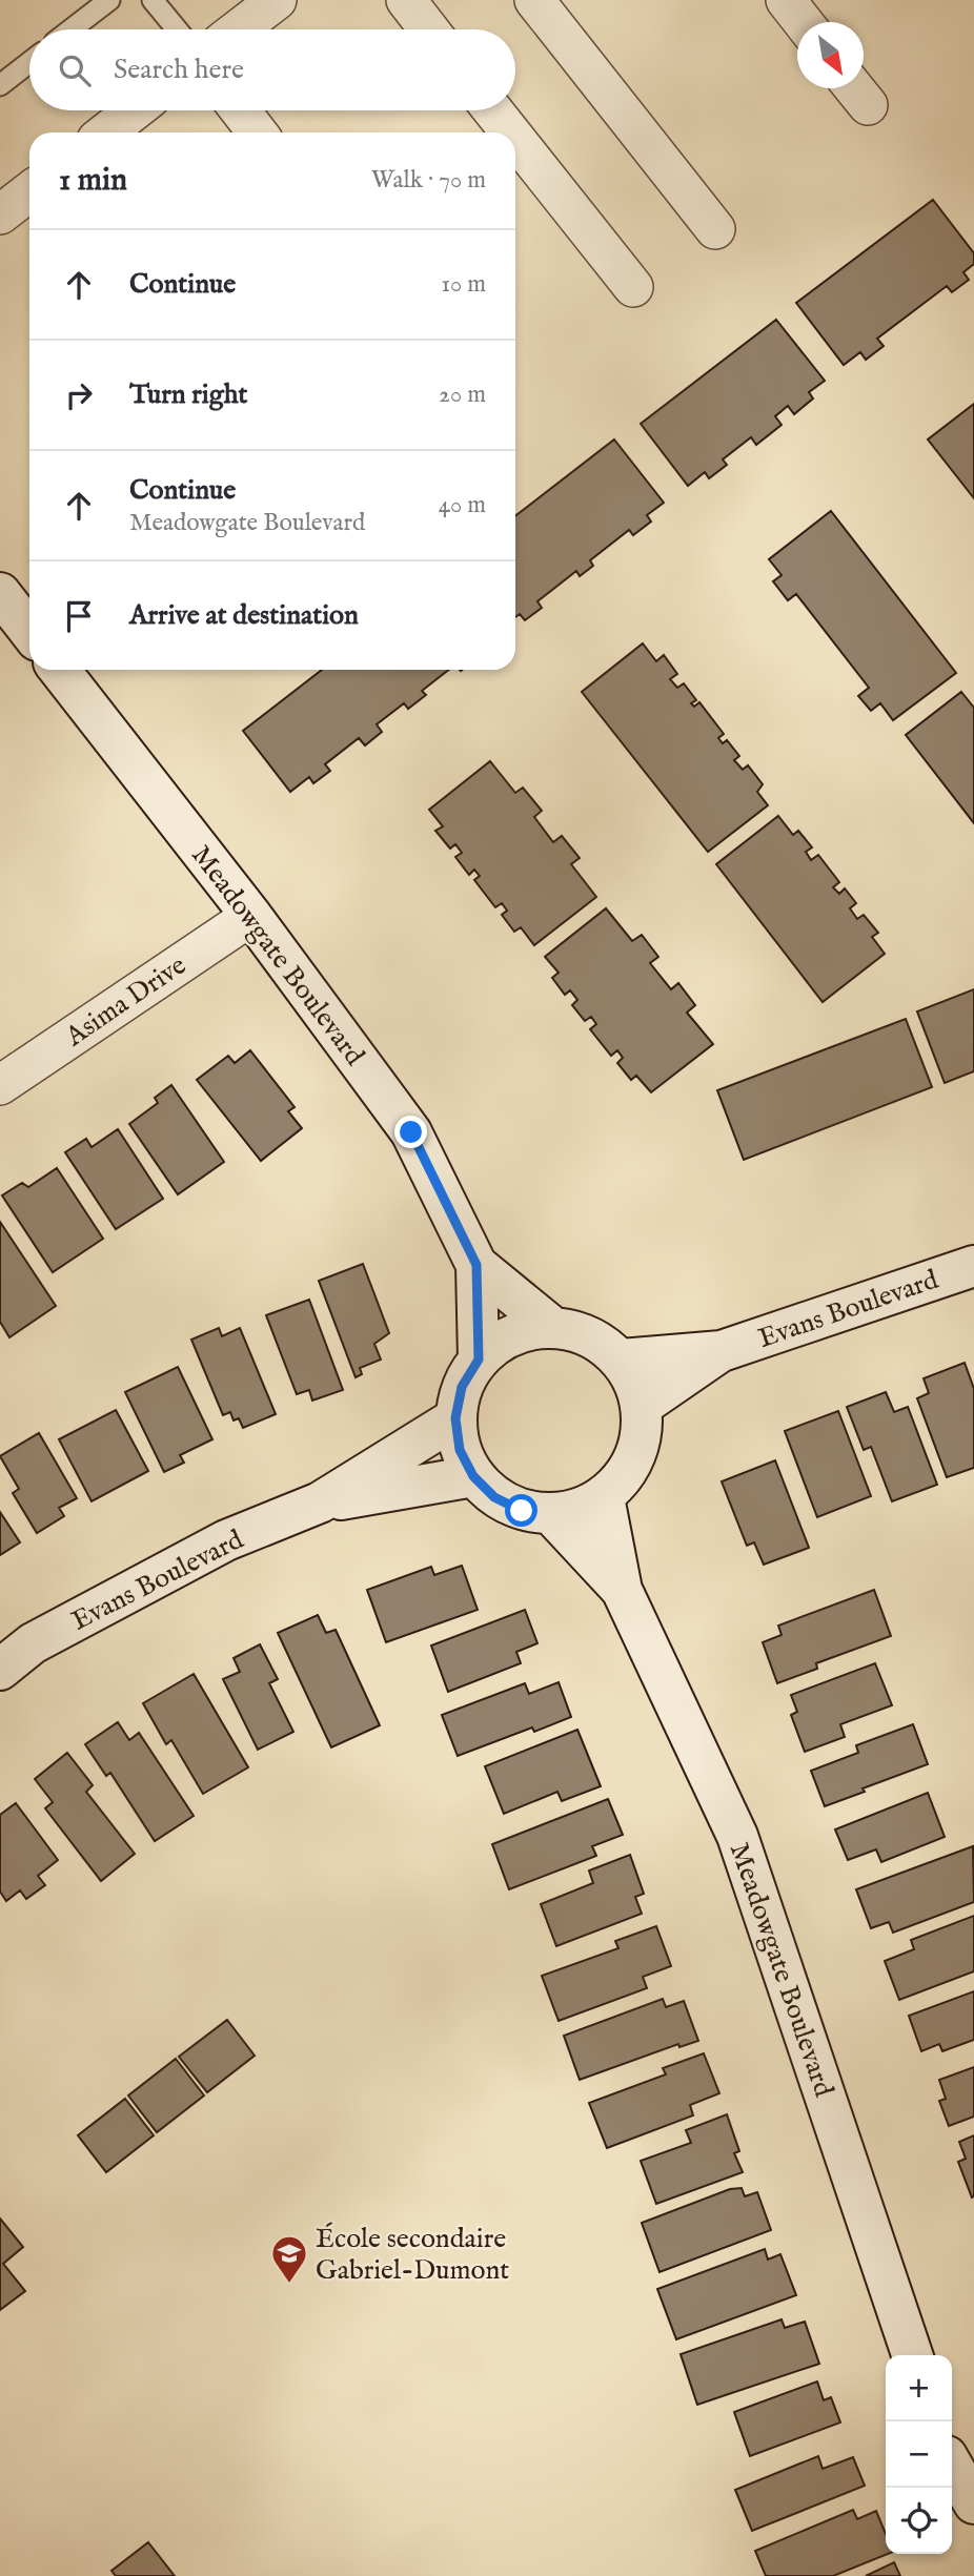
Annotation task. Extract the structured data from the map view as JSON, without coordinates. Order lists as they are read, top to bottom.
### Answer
{
  "streets": {
    "street": ["Meadowgate Boulevard", "Asima Drive", "Evans Boulevard"]
  },
  "crossings": [
    ["Meadowgate Boulevard", "Asima Drive"],
    ["Meadowgate Boulevard", "Evans Boulevard"]
  ],
  "places": {
    "school or university": ["École secondaire Gabriel-Dumont"]
  },
  "north": "bottom right",
  "page": {
    "search": "Search here",
    "heading": ["1 min", "Walk · 70 m"],
    "list": [
      ["Continue", "10 m"],
      ["Turn right", "20 m"],
      ["Continue", "Meadowgate Boulevard", "40 m"],
      "Arrive at destination"
    ],
    "map_buttons": ["+", "−"]
  }
}
